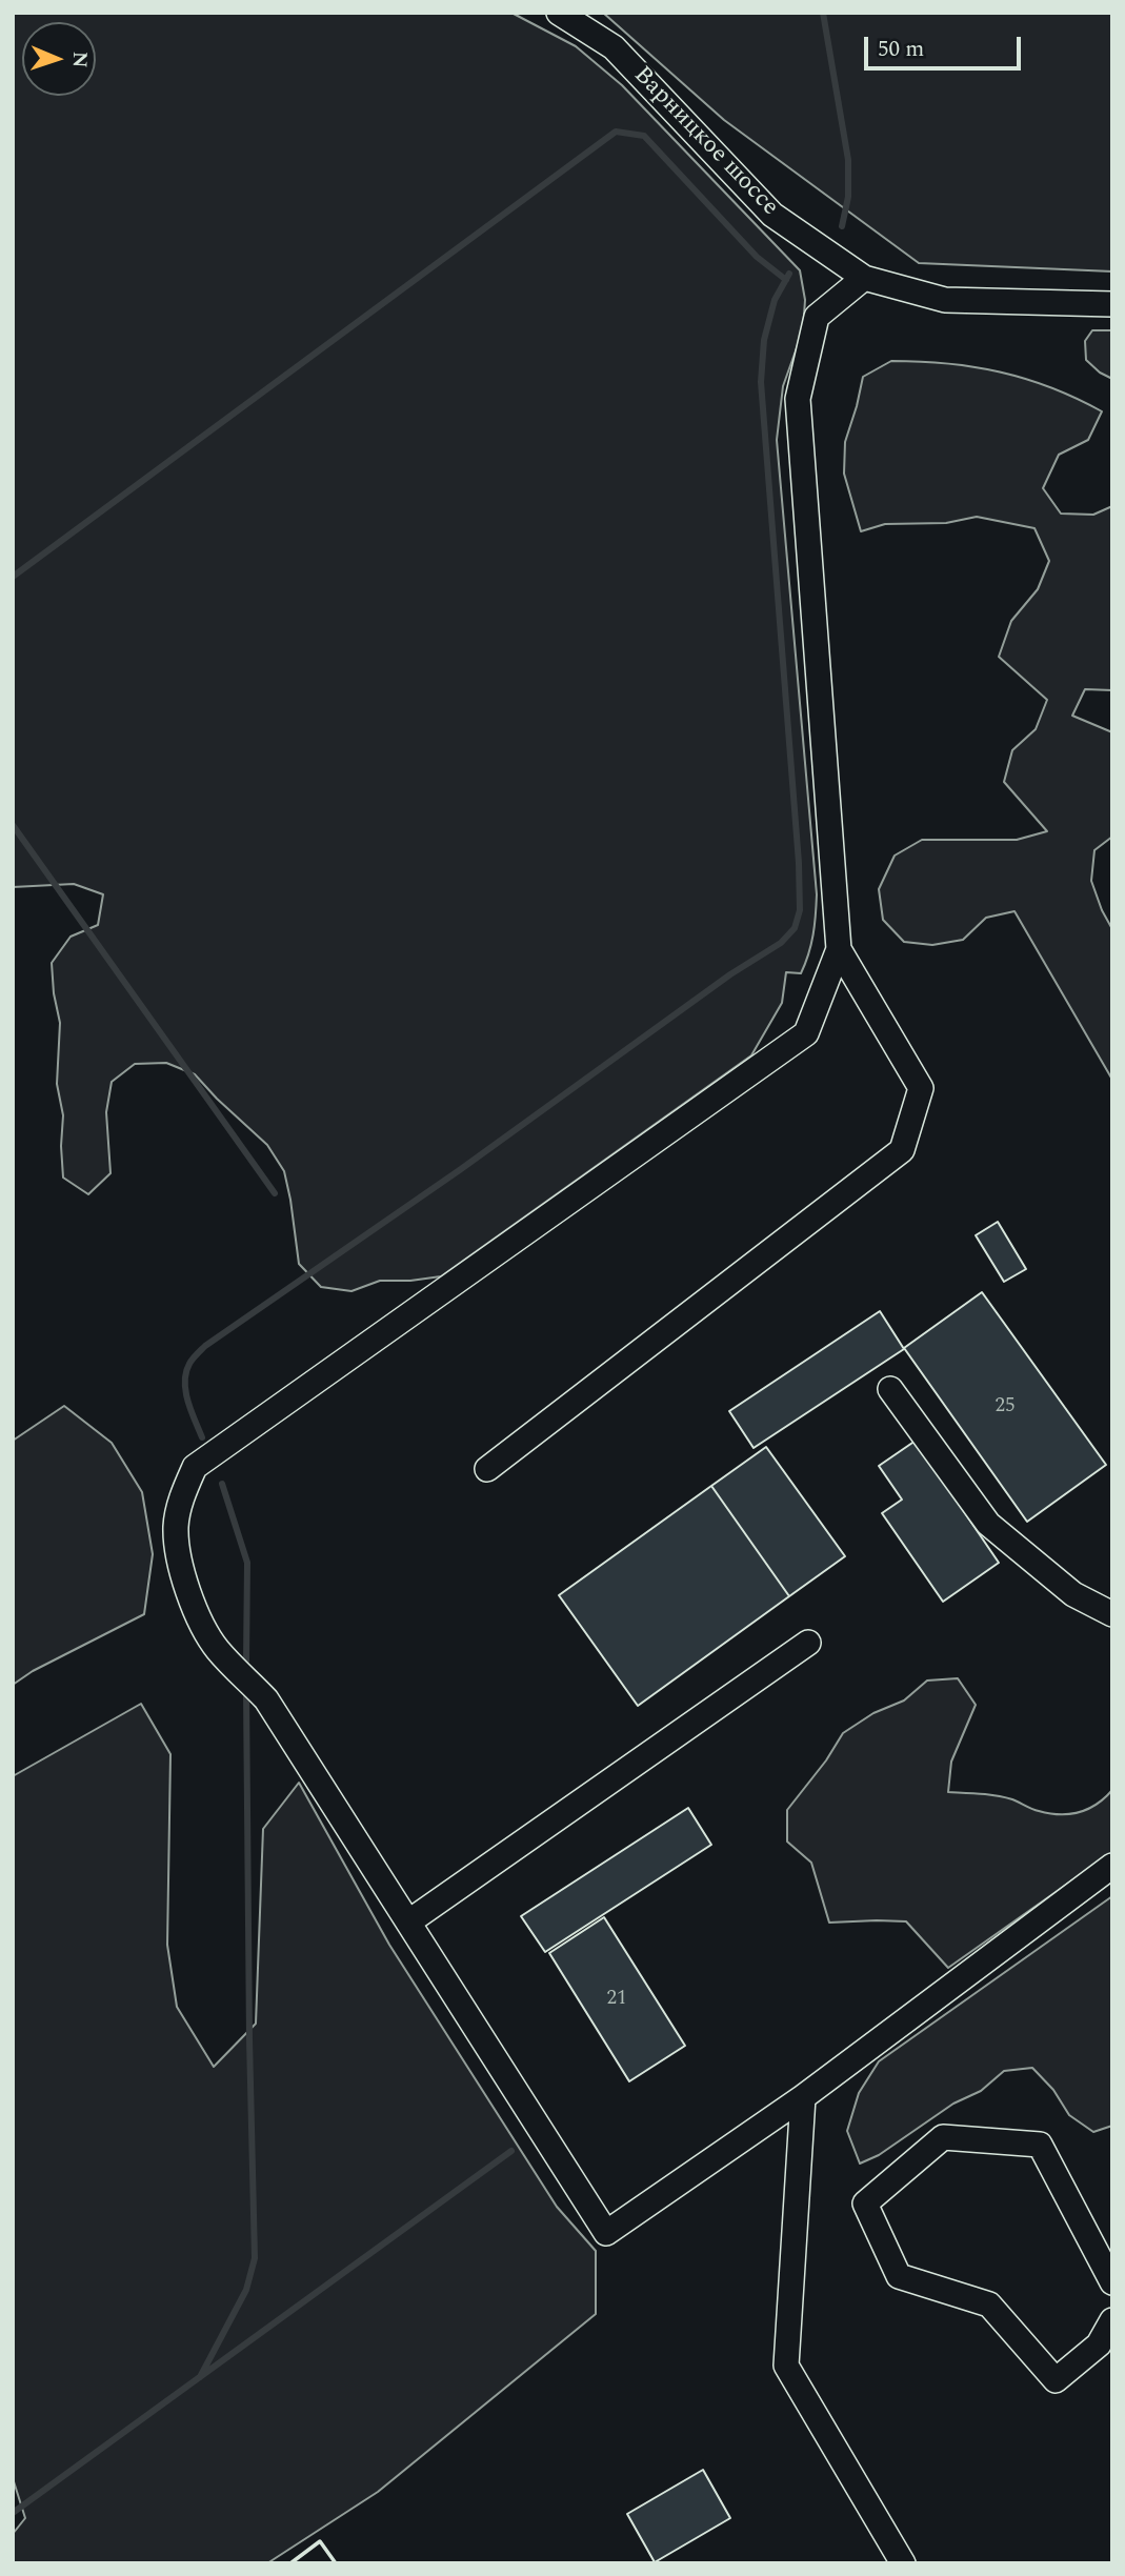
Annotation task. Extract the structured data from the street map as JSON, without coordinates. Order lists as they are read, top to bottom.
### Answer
{
  "streets": {
    "street": ["Варницкое шоссе"]
  },
  "house_numbers": ["25", "21"],
  "scale_bar": "50 m",
  "north": "right"
}
